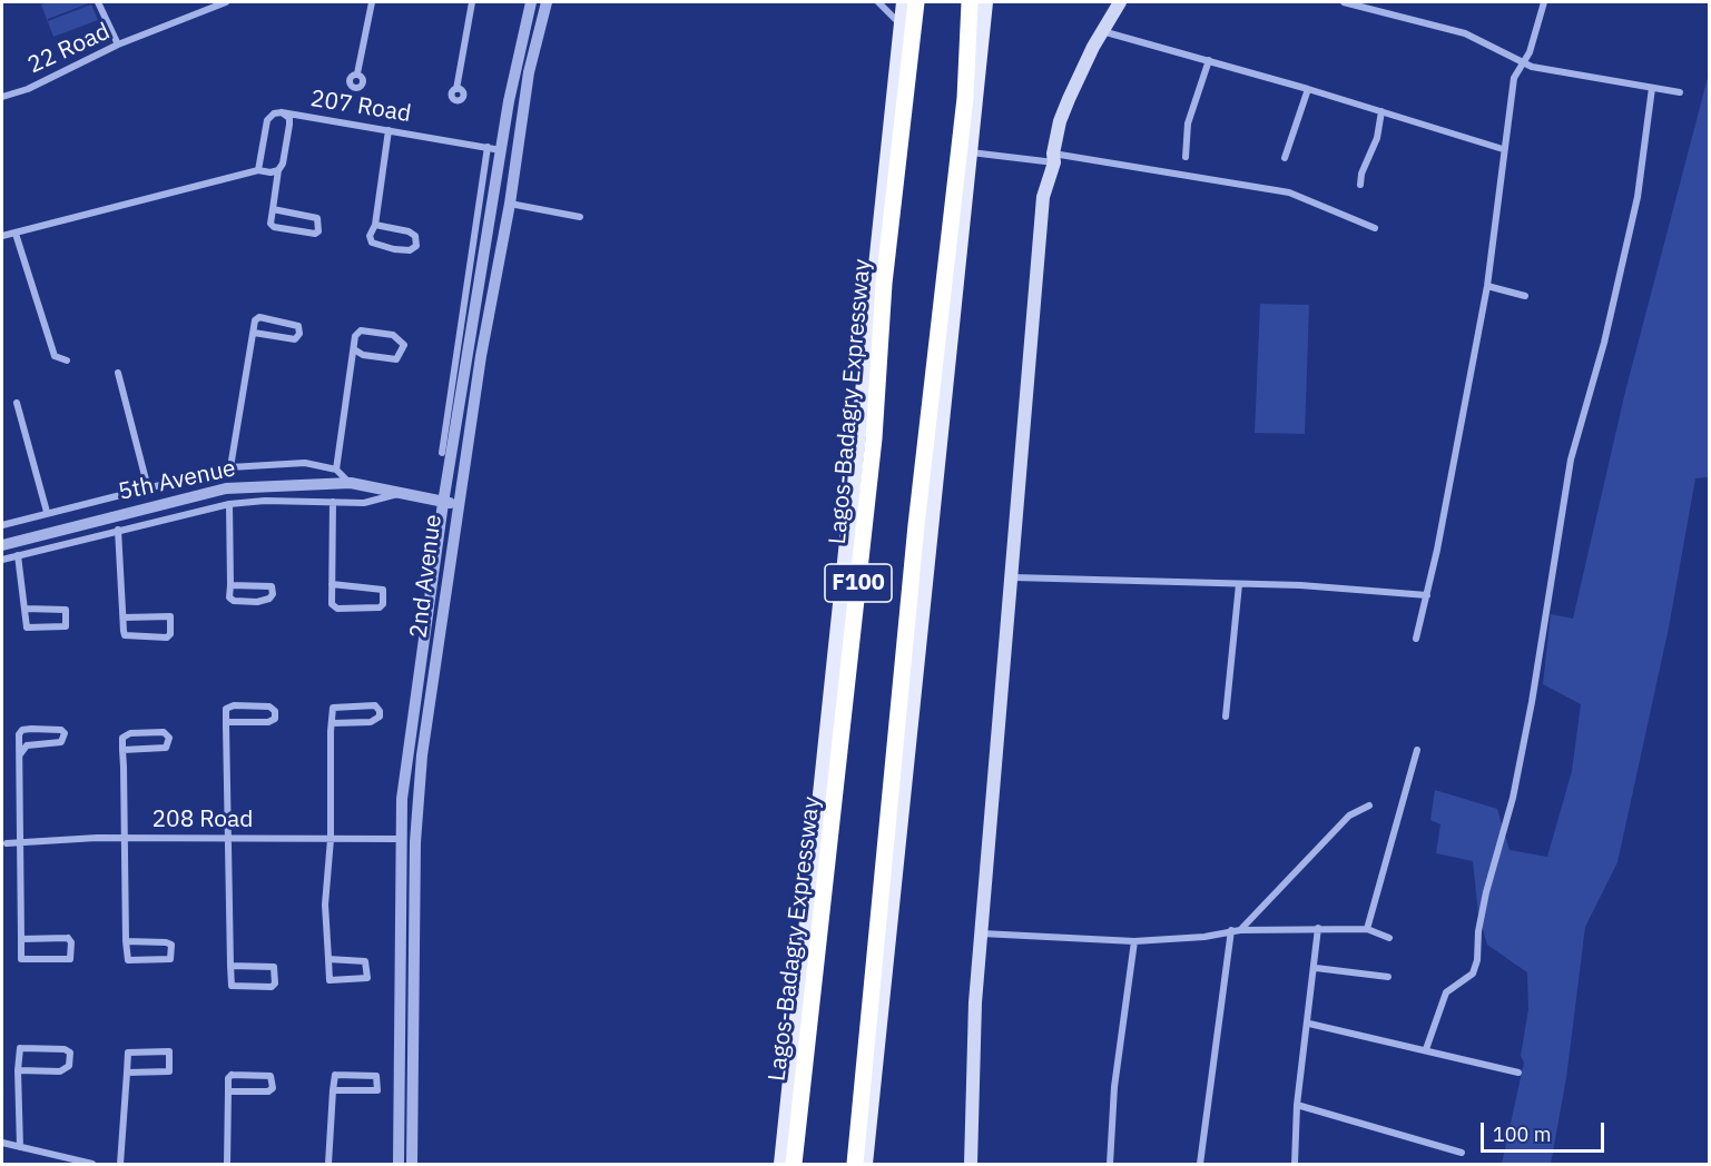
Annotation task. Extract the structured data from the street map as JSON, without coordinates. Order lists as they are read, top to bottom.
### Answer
{
  "streets": {
    "highway": ["Lagos-Badagry Expressway", "F100"],
    "street": [
      "22 Road",
      "207 Road",
      "5th Avenue",
      "2nd Avenue",
      "208 Road"
    ]
  },
  "crossings": [
    ["207 Road", "2nd Avenue"],
    ["5th Avenue", "2nd Avenue"],
    ["2nd Avenue", "208 Road"]
  ],
  "scale_bar": "100 m"
}
